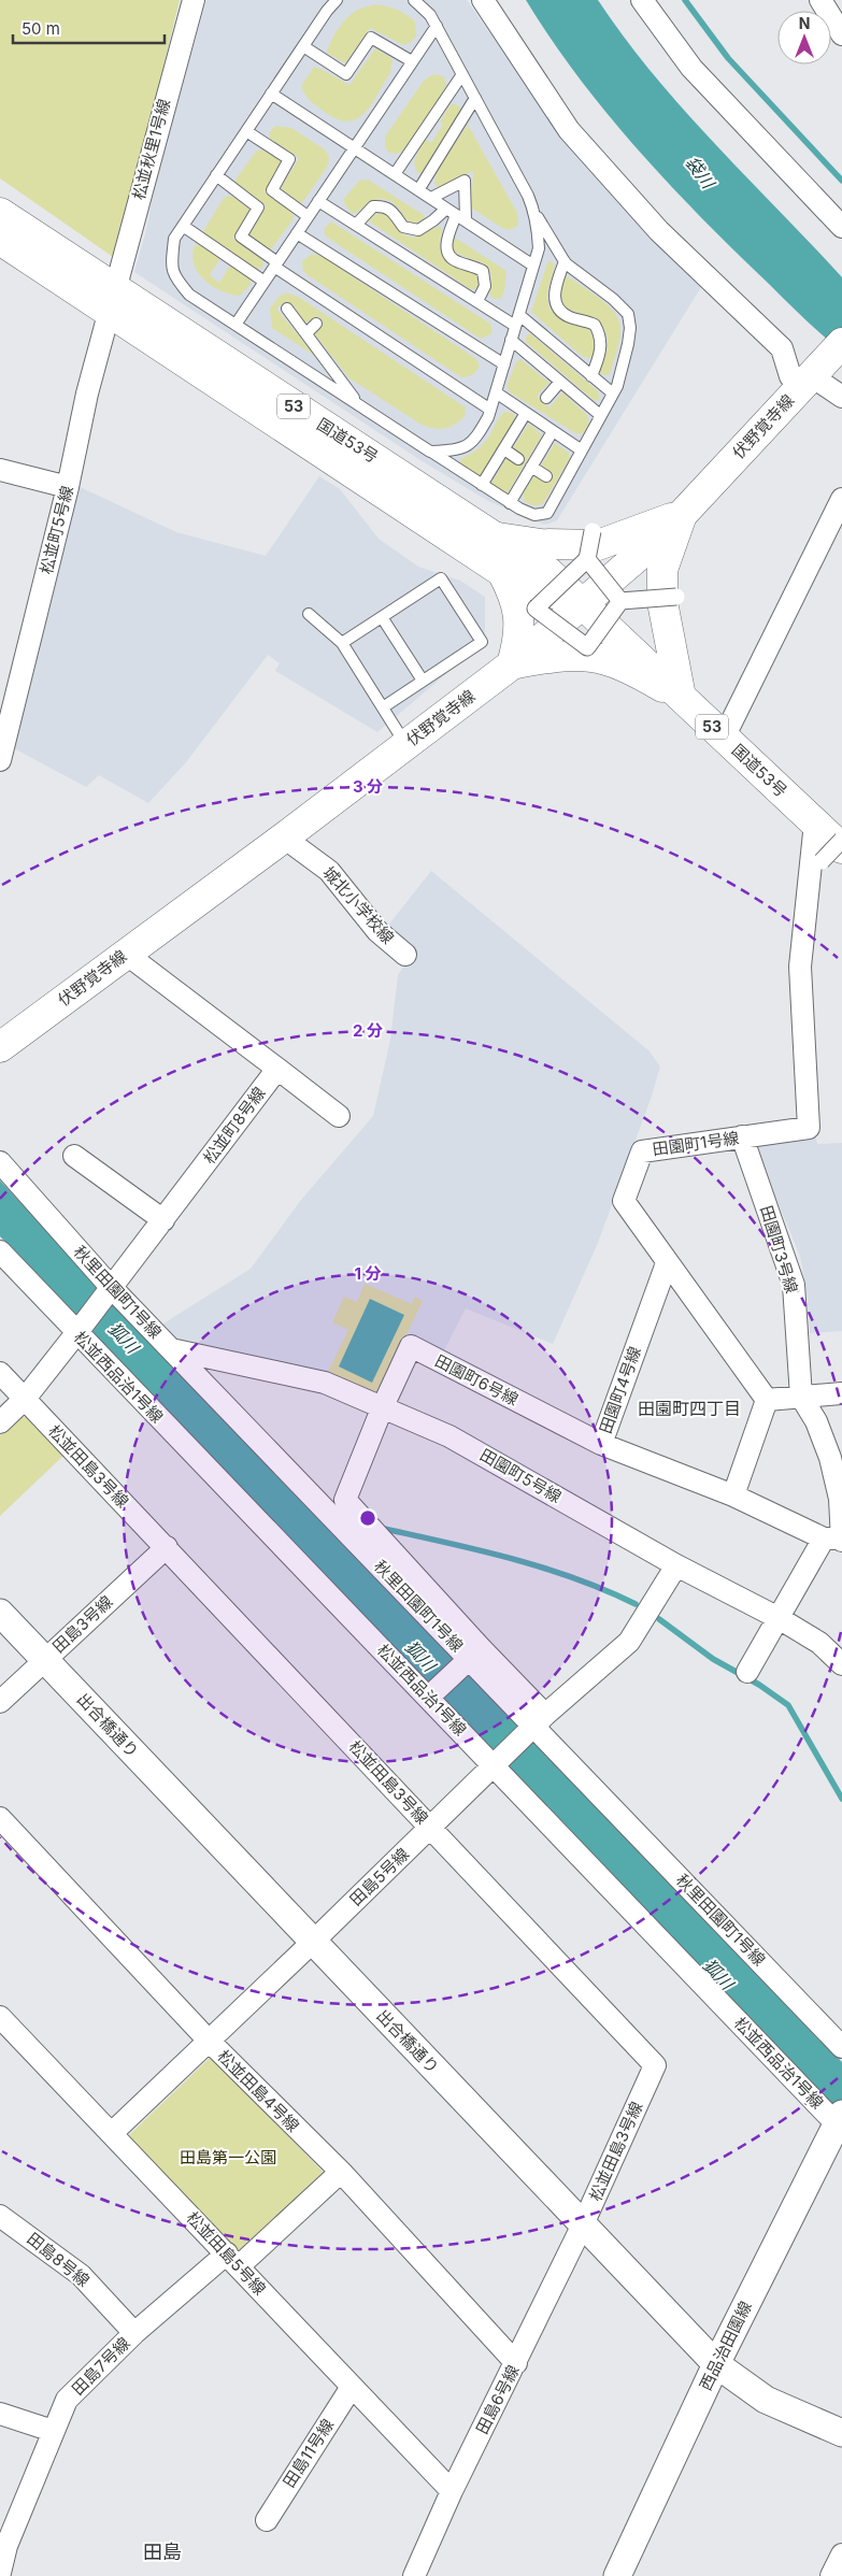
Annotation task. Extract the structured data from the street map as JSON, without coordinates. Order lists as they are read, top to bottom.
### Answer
{
  "streets": {
    "main road": ["53", "伏野覚寺線", "国道53号"],
    "street": [
      "松並秋里1号線",
      "松並町5号線",
      "城北小学校線",
      "松並町8号線",
      "田園町1号線",
      "田園町3号線",
      "秋里田園町1号線",
      "松並西品治1号線",
      "田園町6号線",
      "田園町4号線",
      "松並田島3号線",
      "田園町5号線",
      "田島3号線",
      "出合橋通り",
      "田島5号線",
      "松並田島4号線",
      "松並田島5号線",
      "田島8号線",
      "西品治田園線",
      "田島7号線",
      "田島6号線",
      "田島11号線"
    ]
  },
  "crossings": [
    ["松並秋里1号線", "国道53号"],
    ["松並秋里1号線", "松並町5号線"],
    ["伏野覚寺線", "国道53号"],
    ["伏野覚寺線", "城北小学校線"],
    ["国道53号", "松並町5号線"],
    ["国道53号", "田園町1号線"],
    ["松並町8号線", "秋里田園町1号線"],
    ["松並町8号線", "松並西品治1号線"],
    ["田園町1号線", "田園町3号線"],
    ["田園町1号線", "田園町4号線"],
    ["秋里田園町1号線", "田園町5号線"],
    ["秋里田園町1号線", "田島5号線"],
    ["松並西品治1号線", "田島5号線"],
    ["松並西品治1号線", "西品治田園線"],
    ["田園町6号線", "田園町4号線"],
    ["田園町6号線", "田園町5号線"],
    ["松並田島3号線", "田島3号線"],
    ["松並田島3号線", "出合橋通り"],
    ["松並田島3号線", "田島5号線"],
    ["松並田島3号線", "田島6号線"],
    ["田園町5号線", "田島5号線"],
    ["田島3号線", "出合橋通り"],
    ["出合橋通り", "田島5号線"],
    ["出合橋通り", "西品治田園線"],
    ["出合橋通り", "田島6号線"],
    ["田島5号線", "松並田島4号線"],
    ["田島5号線", "松並田島5号線"],
    ["松並田島4号線", "田島7号線"],
    ["松並田島4号線", "田島6号線"],
    ["松並田島5号線", "田島7号線"],
    ["松並田島5号線", "田島6号線"],
    ["松並田島5号線", "田島11号線"],
    ["田島8号線", "田島7号線"]
  ],
  "districts": ["田園町四丁目", "田島"],
  "water": ["袋川", "狐川"],
  "parks": ["田島第一公園"],
  "scale_bar": "50 m",
  "north": "top",
  "rings": ["3 分", "2 分", "1 分"]
}
